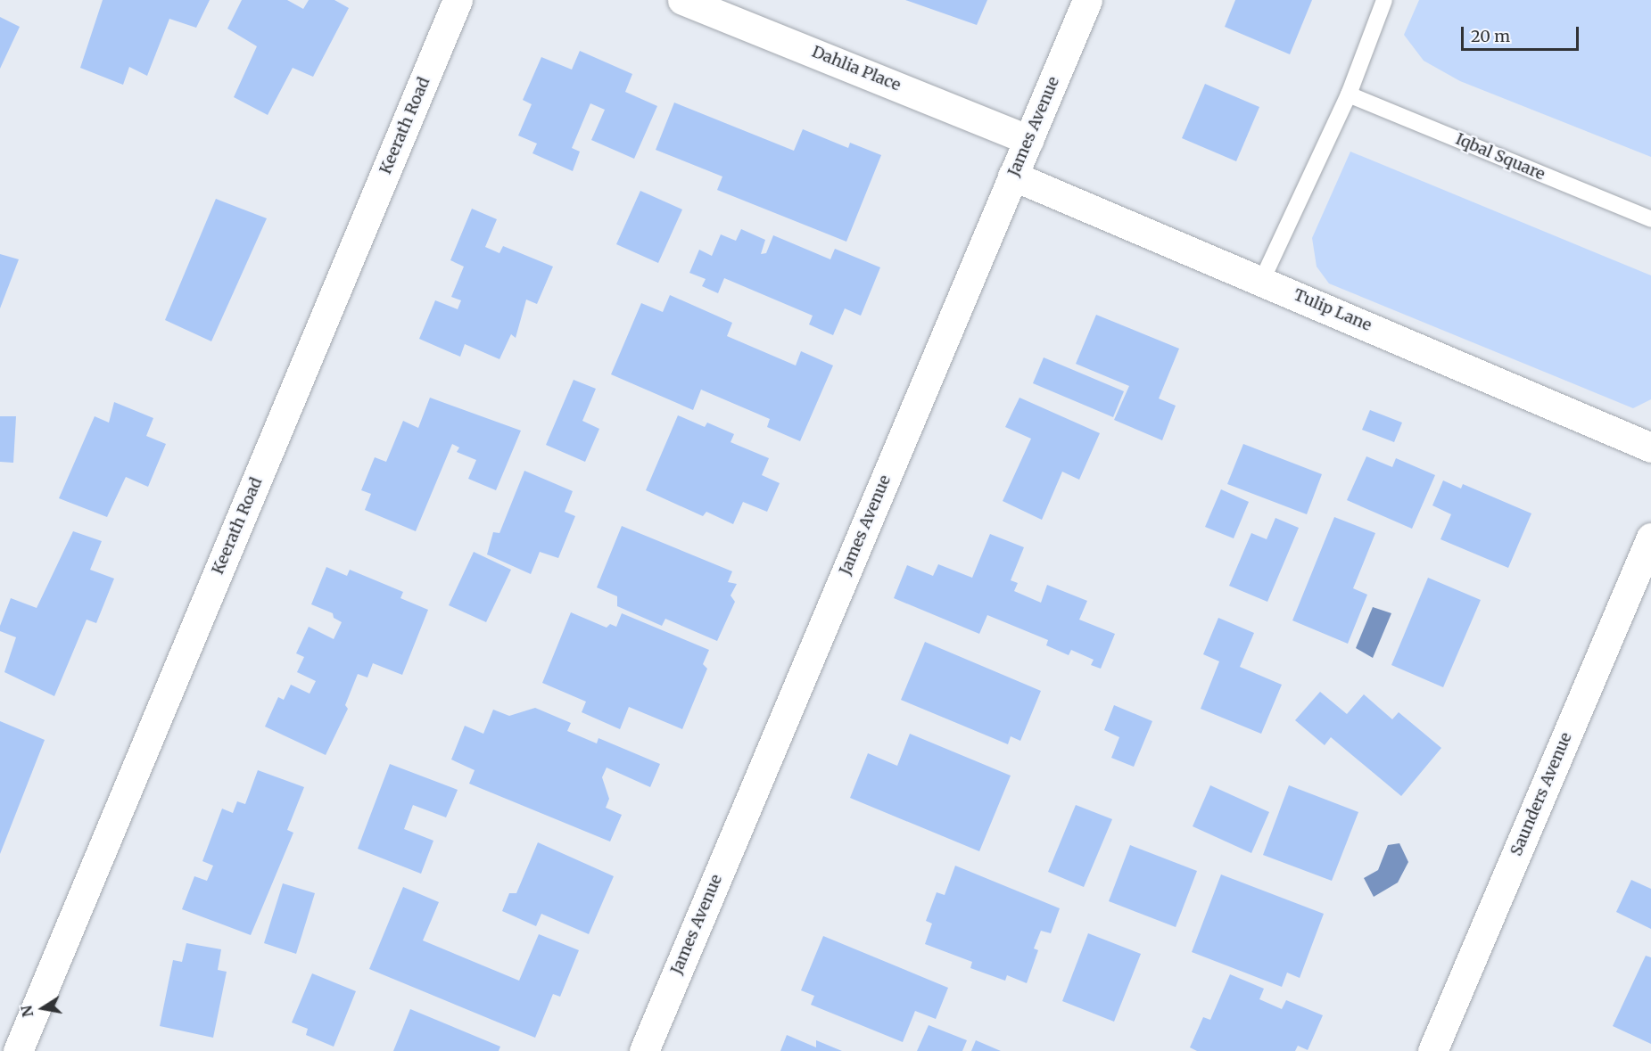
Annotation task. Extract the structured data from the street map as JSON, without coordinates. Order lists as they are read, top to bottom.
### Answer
{
  "streets": {
    "street": [
      "Dahlia Place",
      "Keerath Road",
      "James Avenue",
      "Tulip Lane",
      "Saunders Avenue"
    ],
    "lane": ["Iqbal Square"]
  },
  "crossings": [
    ["Dahlia Place", "James Avenue"],
    ["James Avenue", "Tulip Lane"]
  ],
  "scale_bar": "20 m",
  "north": "left"
}
